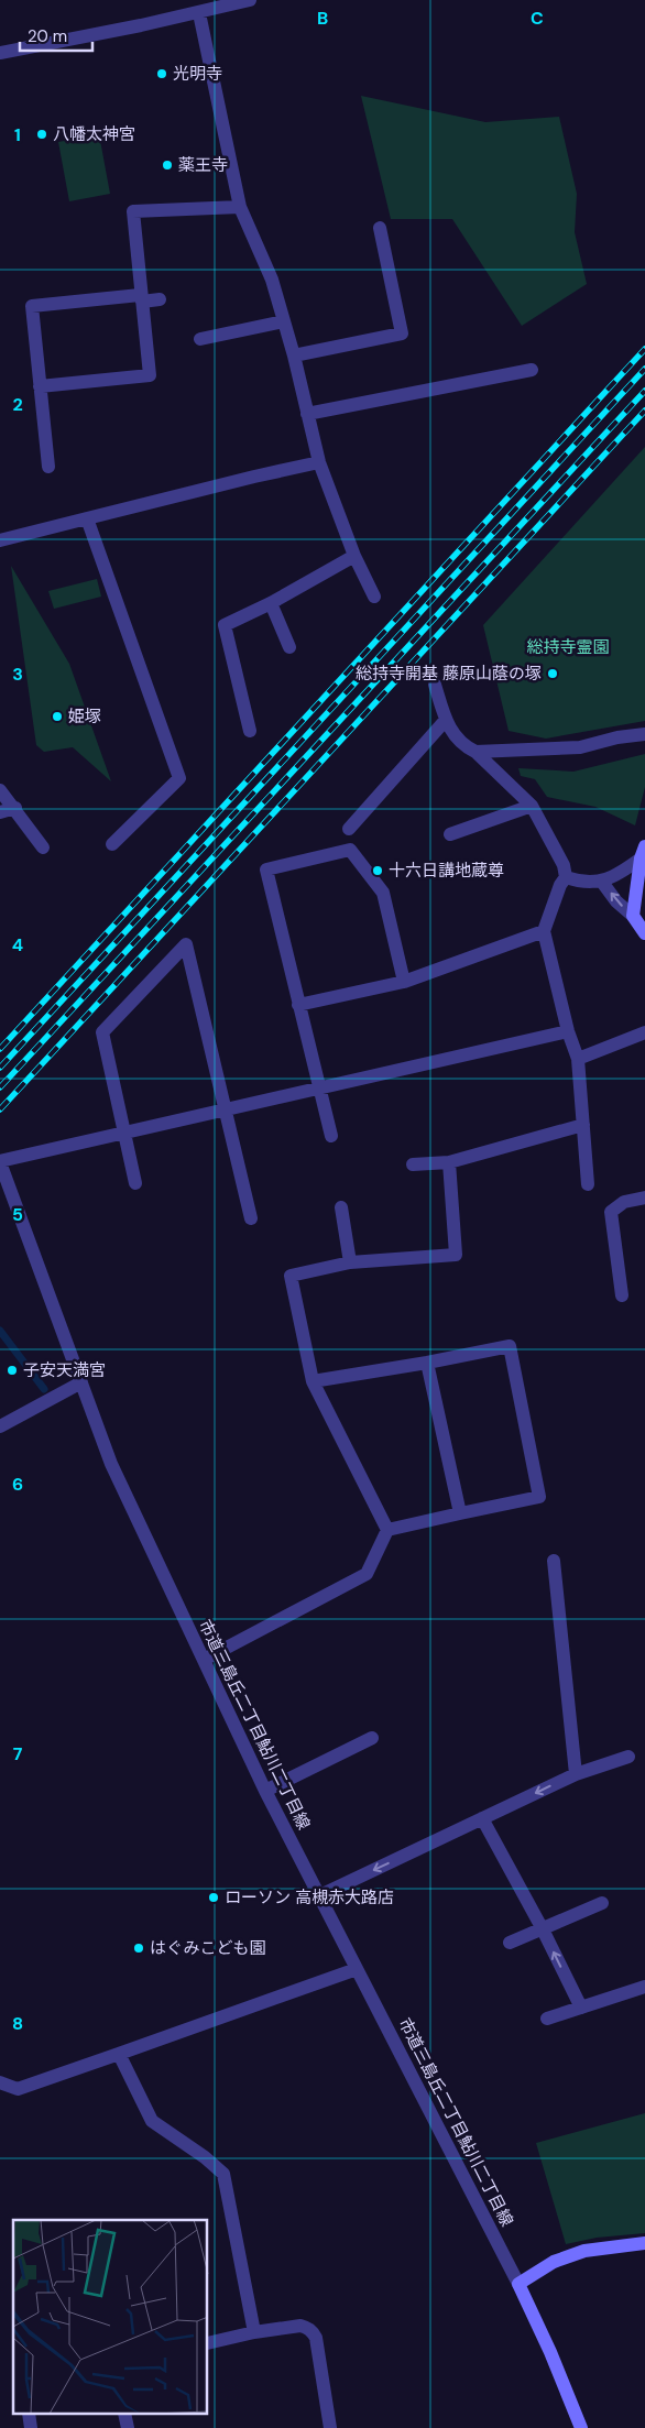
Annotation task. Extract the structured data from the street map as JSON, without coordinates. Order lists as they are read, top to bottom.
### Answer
{
  "streets": {
    "street": ["市道三島丘二丁目鮎川二丁目線"]
  },
  "parks": ["総持寺霊園"],
  "places": [
    "光明寺",
    "八幡太神宮",
    "薬王寺",
    "総持寺開基 藤原山蔭の塚",
    "姫塚",
    "十六日講地蔵尊",
    "子安天満宮",
    "ローソン 高槻赤大路店",
    "はぐみこども園"
  ],
  "scale_bar": "20 m",
  "grid": {
    "columns": ["B", "C"],
    "rows": [
      "1",
      "2",
      "3",
      "4",
      "5",
      "6",
      "7",
      "8"
    ]
  }
}
